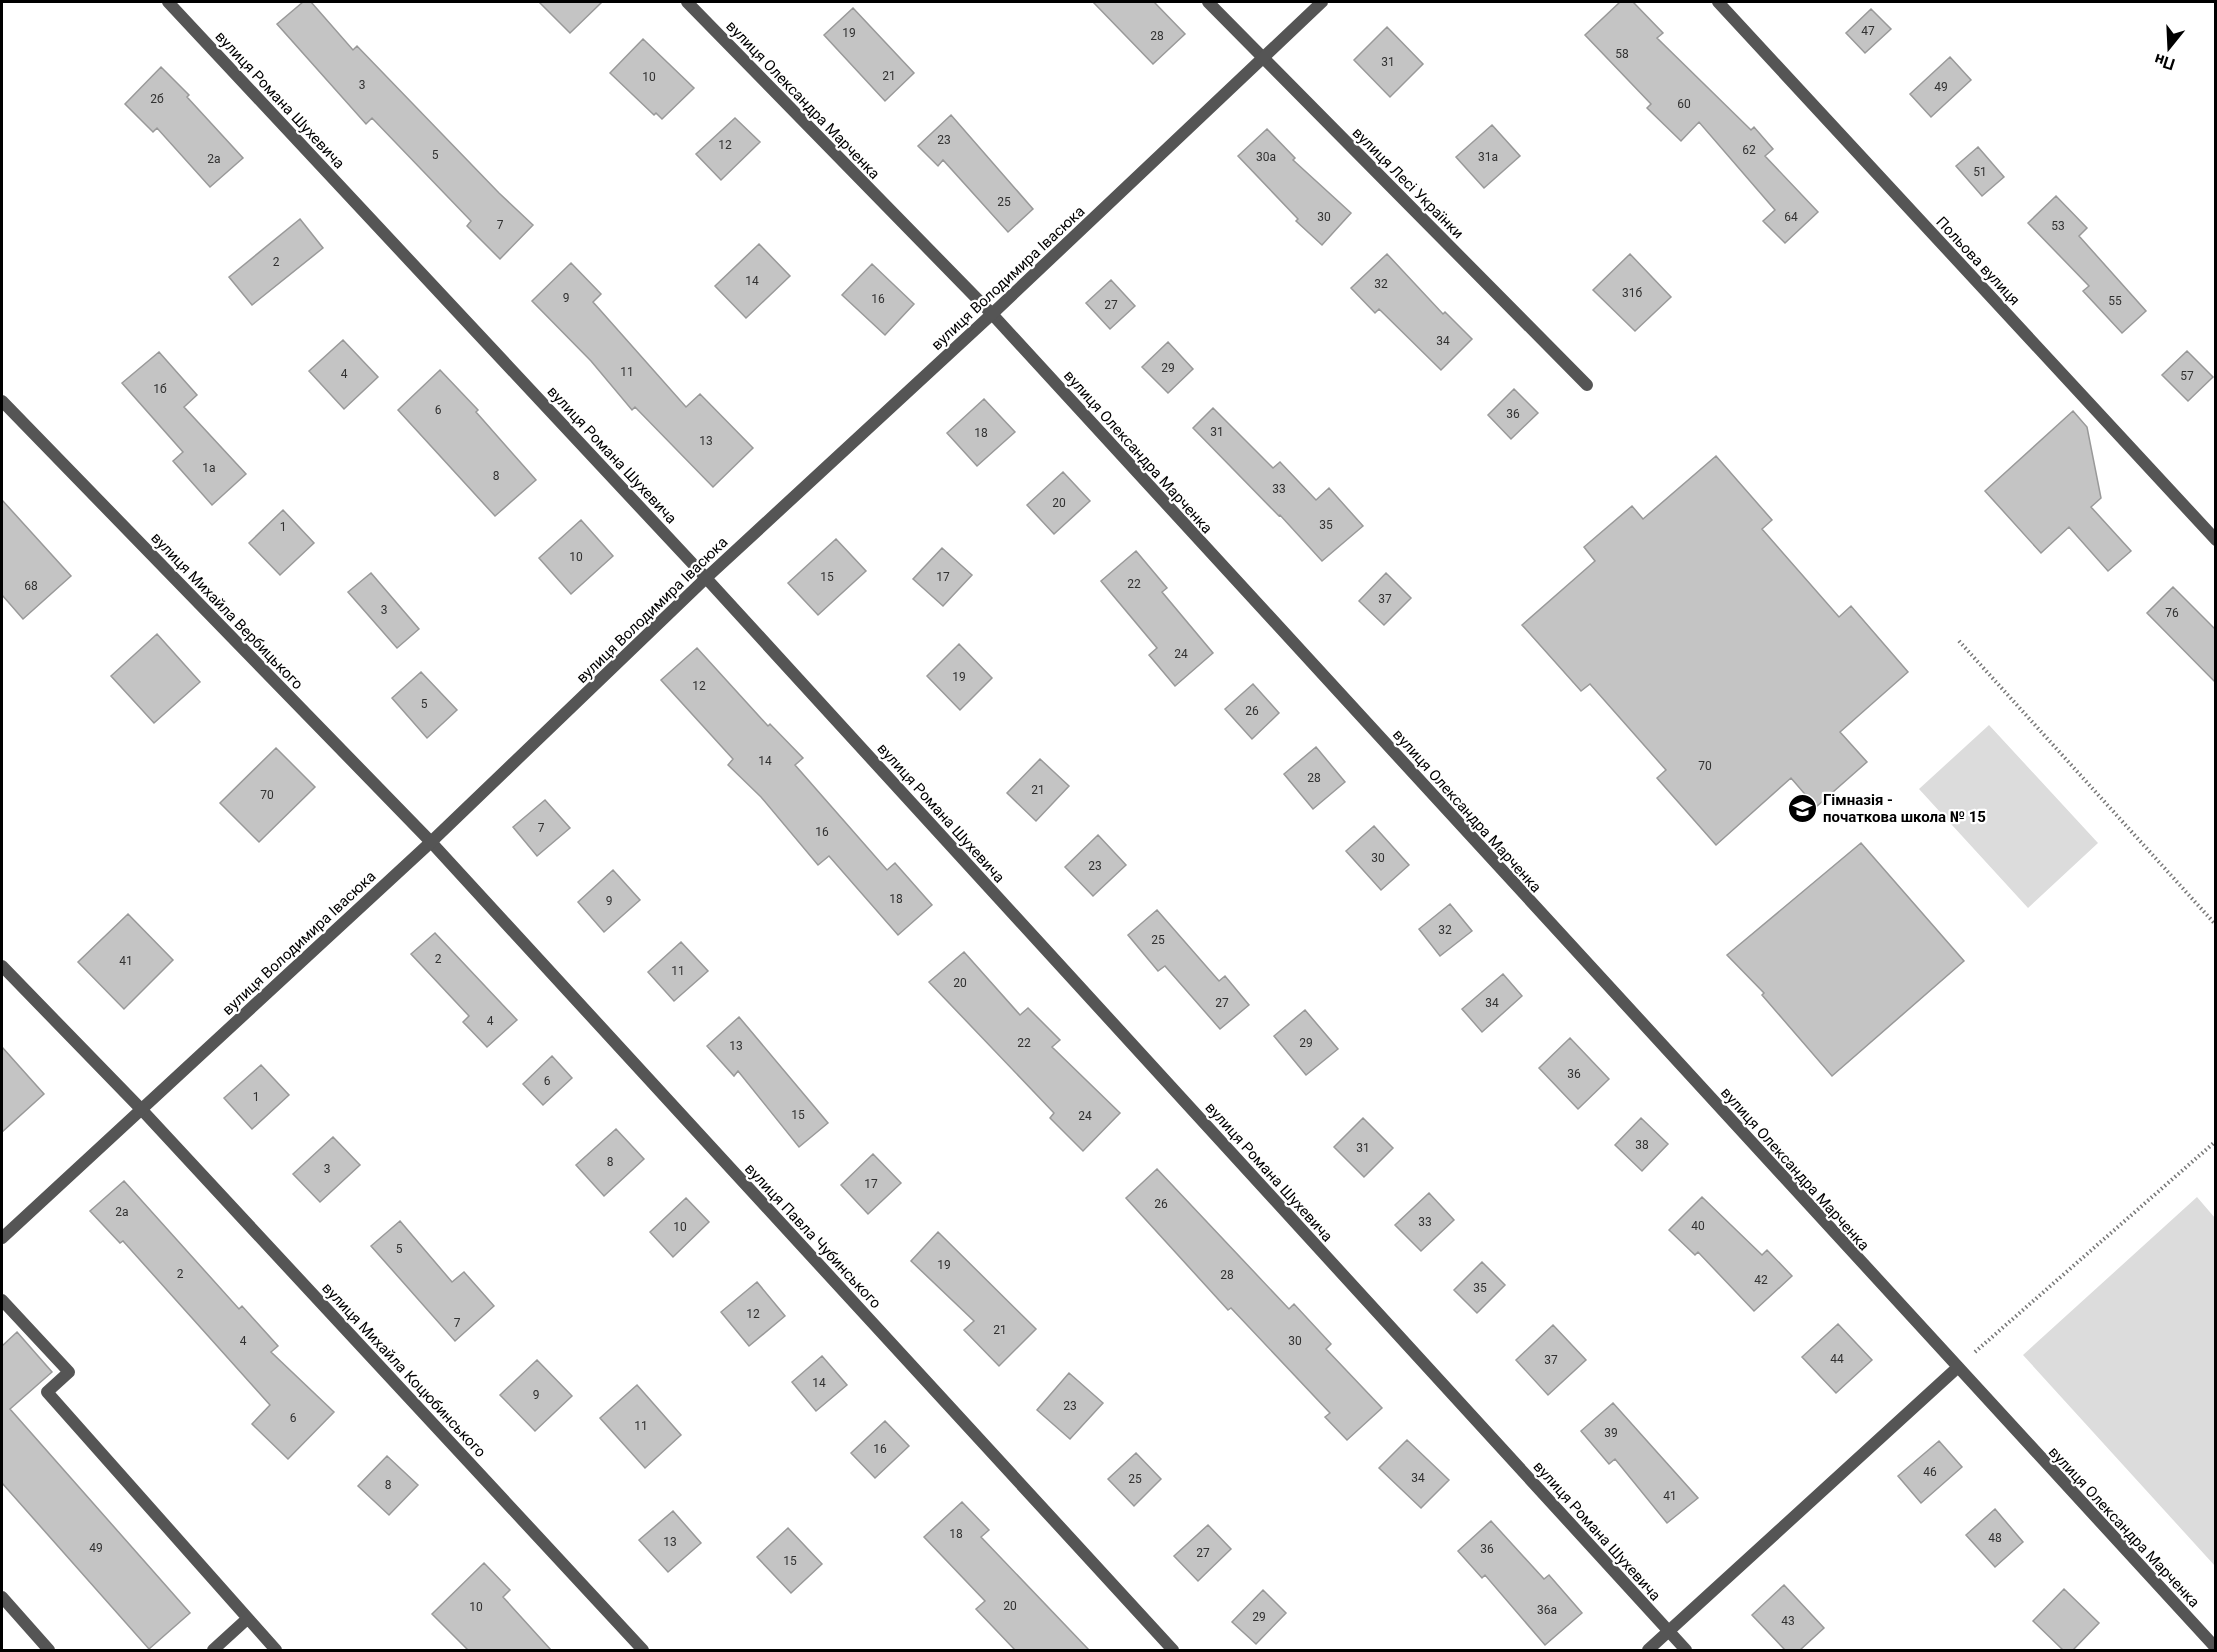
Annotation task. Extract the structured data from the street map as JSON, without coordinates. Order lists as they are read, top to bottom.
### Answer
{
  "streets": {
    "street": [
      "вулиця Романа Шухевича",
      "вулиця Олександра Марченка",
      "вулиця Лесі Українки",
      "Польова вулиця",
      "вулиця Володимира Івасюка",
      "вулиця Михайла Вербицького",
      "вулиця Павла Чубинського",
      "вулиця Михайла Коцюбинського"
    ]
  },
  "crossings": [
    ["вулиця Романа Шухевича", "вулиця Володимира Івасюка"],
    ["вулиця Олександра Марченка", "вулиця Володимира Івасюка"],
    ["вулиця Лесі Українки", "вулиця Володимира Івасюка"],
    ["вулиця Володимира Івасюка", "вулиця Михайла Вербицького"],
    ["вулиця Володимира Івасюка", "вулиця Павла Чубинського"],
    ["вулиця Володимира Івасюка", "вулиця Михайла Коцюбинського"],
    ["вулиця Михайла Вербицького", "вулиця Павла Чубинського"]
  ],
  "places": {
    "school or university": ["Гімназія - початкова школа № 15"]
  },
  "house_numbers": [
    "47",
    "19",
    "28",
    "58",
    "31",
    "21",
    "10",
    "3",
    "49",
    "2б",
    "60",
    "23",
    "12",
    "62",
    "5",
    "30а",
    "31а",
    "2а",
    "51",
    "25",
    "30",
    "64",
    "7",
    "53",
    "2",
    "14",
    "32",
    "31б",
    "9",
    "16",
    "55",
    "27",
    "34",
    "29",
    "11",
    "4",
    "57",
    "1б",
    "6",
    "36",
    "31",
    "18",
    "13",
    "1а",
    "8",
    "33",
    "20",
    "35",
    "1",
    "10",
    "15",
    "17",
    "22",
    "68",
    "37",
    "3",
    "76",
    "24",
    "19",
    "12",
    "5",
    "26",
    "14",
    "70",
    "28",
    "21",
    "70",
    "7",
    "16",
    "30",
    "23",
    "18",
    "9",
    "32",
    "25",
    "2",
    "41",
    "11",
    "20",
    "27",
    "34",
    "4",
    "22",
    "29",
    "13",
    "36",
    "6",
    "1",
    "15",
    "24",
    "38",
    "31",
    "8",
    "3",
    "17",
    "26",
    "2а",
    "33",
    "40",
    "10",
    "5",
    "19",
    "2",
    "28",
    "42",
    "35",
    "12",
    "7",
    "21",
    "4",
    "30",
    "44",
    "37",
    "14",
    "9",
    "23",
    "6",
    "11",
    "39",
    "16",
    "46",
    "34",
    "25",
    "8",
    "41",
    "18",
    "48",
    "13",
    "49",
    "36",
    "27",
    "15",
    "20",
    "10",
    "36а",
    "29",
    "43"
  ],
  "north": "bottom"
}
